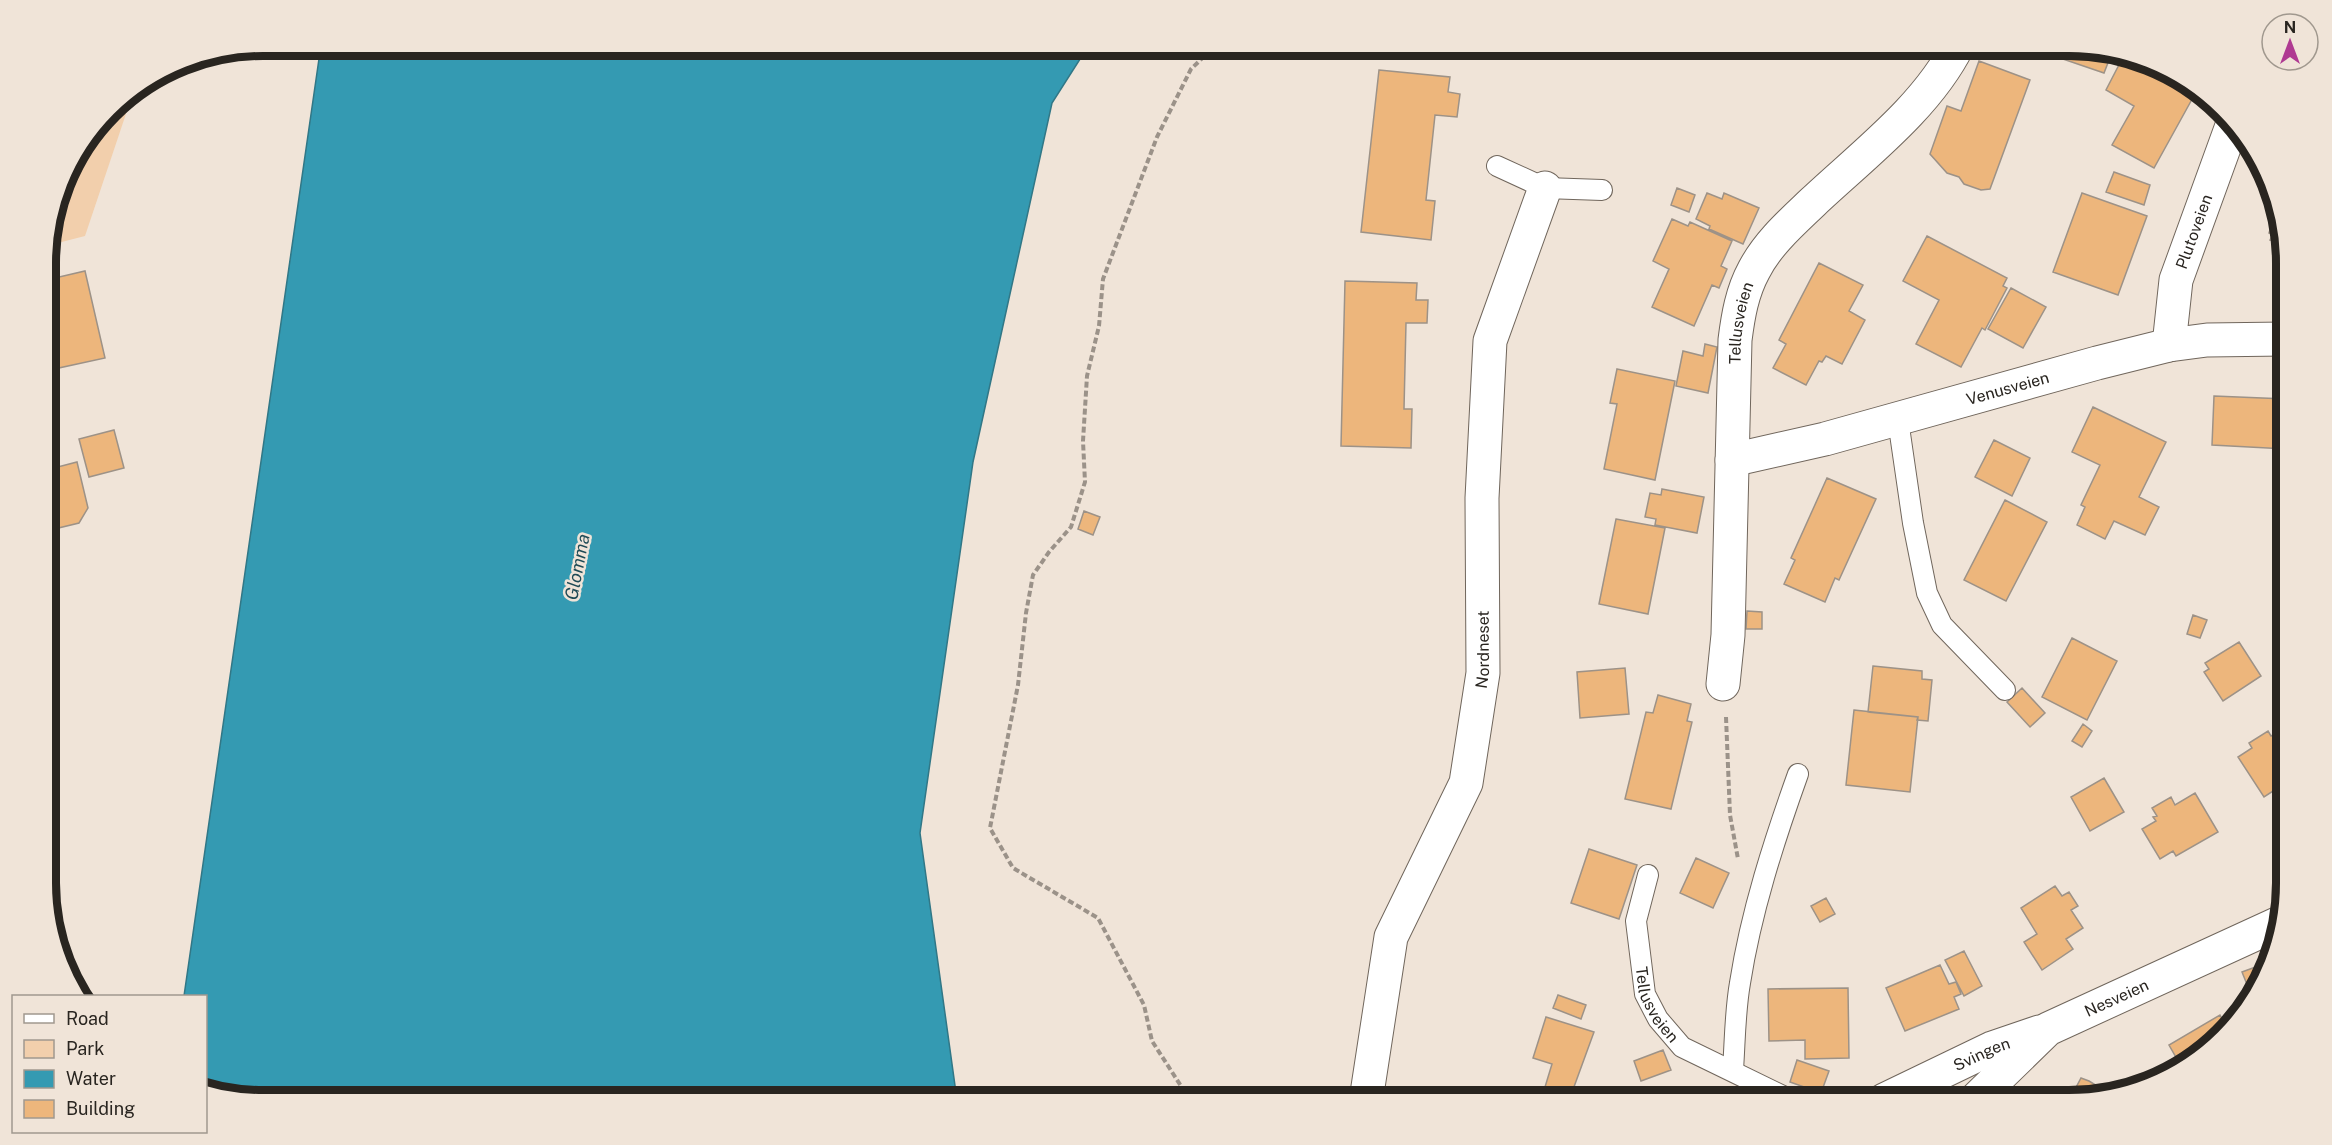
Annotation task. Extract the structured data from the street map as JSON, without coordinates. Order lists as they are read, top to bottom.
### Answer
{
  "streets": {
    "street": [
      "Plutoveien",
      "Tellusveien",
      "Venusveien",
      "Nordneset",
      "Nesveien",
      "Svingen"
    ]
  },
  "crossings": [
    ["Plutoveien", "Venusveien"],
    ["Tellusveien", "Venusveien"],
    ["Nesveien", "Svingen"]
  ],
  "water": ["Glomma"],
  "legend": [
    "Road",
    "Park",
    "Water",
    "Building"
  ],
  "north": "top"
}
